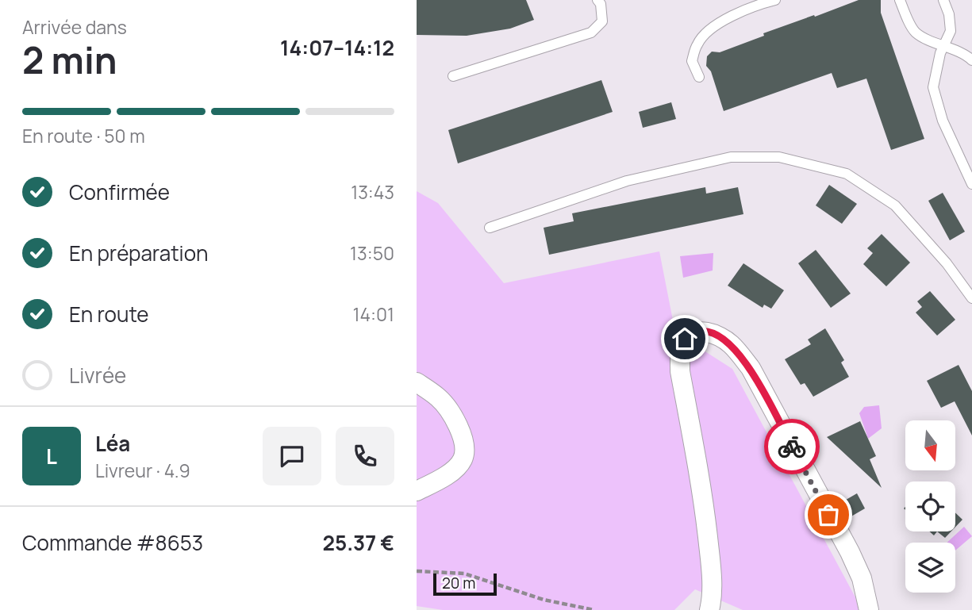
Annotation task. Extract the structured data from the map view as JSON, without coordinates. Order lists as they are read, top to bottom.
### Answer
{
  "scale_bar": "20 m",
  "north": "bottom",
  "page": {
    "heading": ["2 min", "Arrivée dans", "14:07–14:12"],
    "panel": [
      "Léa",
      "Livreur · 4.9",
      "Commande #8653",
      "25.37 €"
    ],
    "bar": "En route · 50 m",
    "list": [
      ["Confirmée", "13:43"],
      ["En préparation", "13:50"],
      ["En route", "14:01"],
      "Livrée"
    ],
    "round": "L",
    "scale": "20 m"
  }
}
